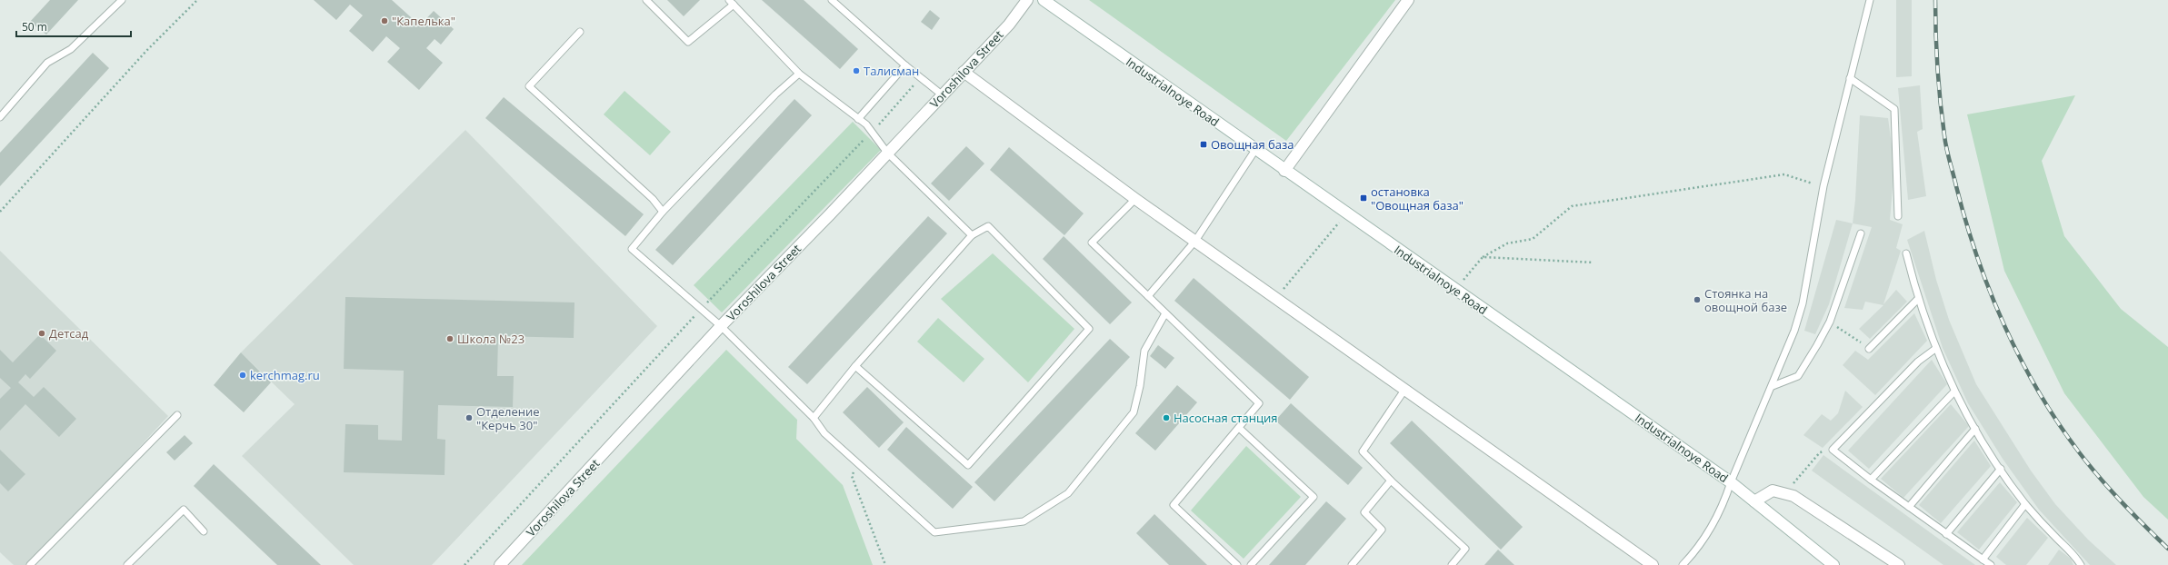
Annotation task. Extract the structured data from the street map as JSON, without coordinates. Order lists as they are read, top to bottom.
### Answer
{
  "streets": {
    "street": ["Voroshilova Street", "Industrialnoye Road"]
  },
  "places": {
    "other": [
      "\"Капелька\"",
      "Талисман",
      "Стоянка на овощной базе",
      "Детсад",
      "Школа №23",
      "kerchmag.ru",
      "Отделение \"Керчь 30\"",
      "Насосная станция"
    ],
    "transit": ["Овощная база", "остановка \"Овощная база\""]
  },
  "scale_bar": "50 m"
}
